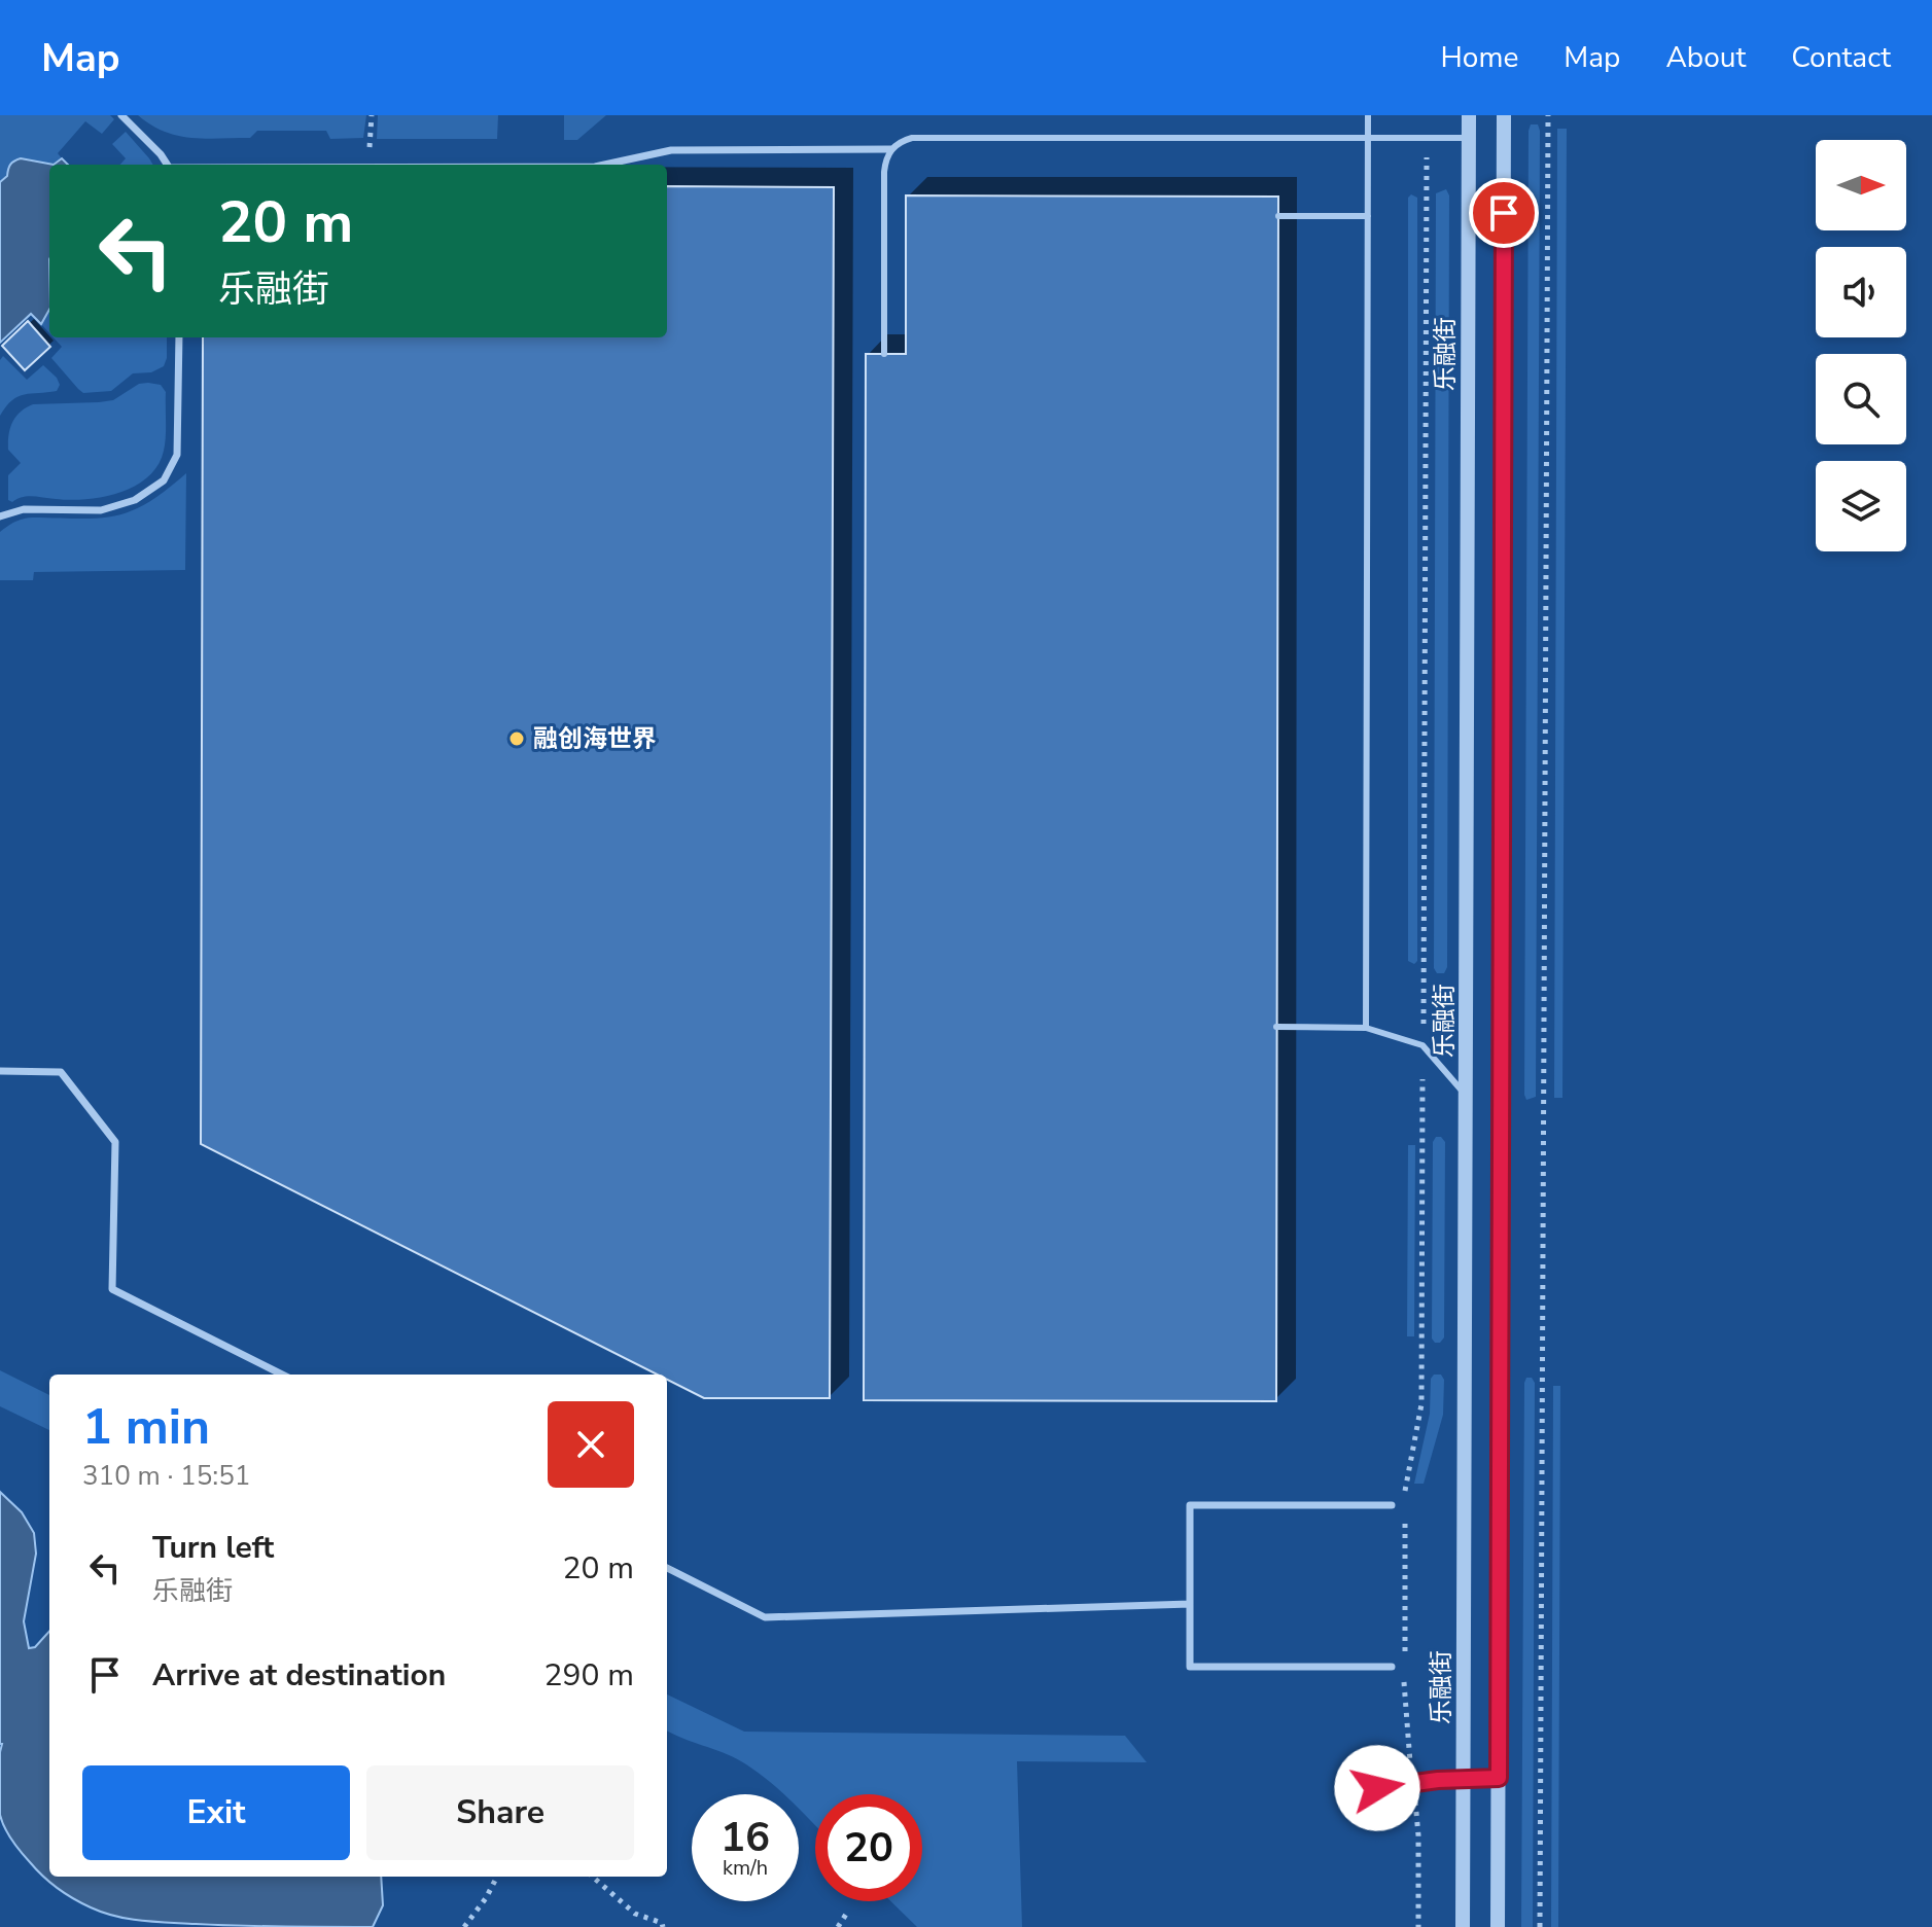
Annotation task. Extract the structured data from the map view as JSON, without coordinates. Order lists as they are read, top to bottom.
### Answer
{
  "streets": {
    "street": ["乐融街"]
  },
  "places": ["融创海世界"],
  "north": "right",
  "page": {
    "header": "Map",
    "nav": [
      "Home",
      "Map",
      "About",
      "Contact"
    ],
    "turn": ["20 m", "乐融街"],
    "heading": ["1 min", "310 m · 15:51"],
    "list": [
      {
        "name": "Turn left",
        "note": "乐融街",
        "value": "20 m"
      },
      {
        "name": "Arrive at destination",
        "value": "290 m"
      }
    ],
    "buttons": ["Exit", "Share"],
    "speed": "16 km/h",
    "limit": "20"
  }
}
